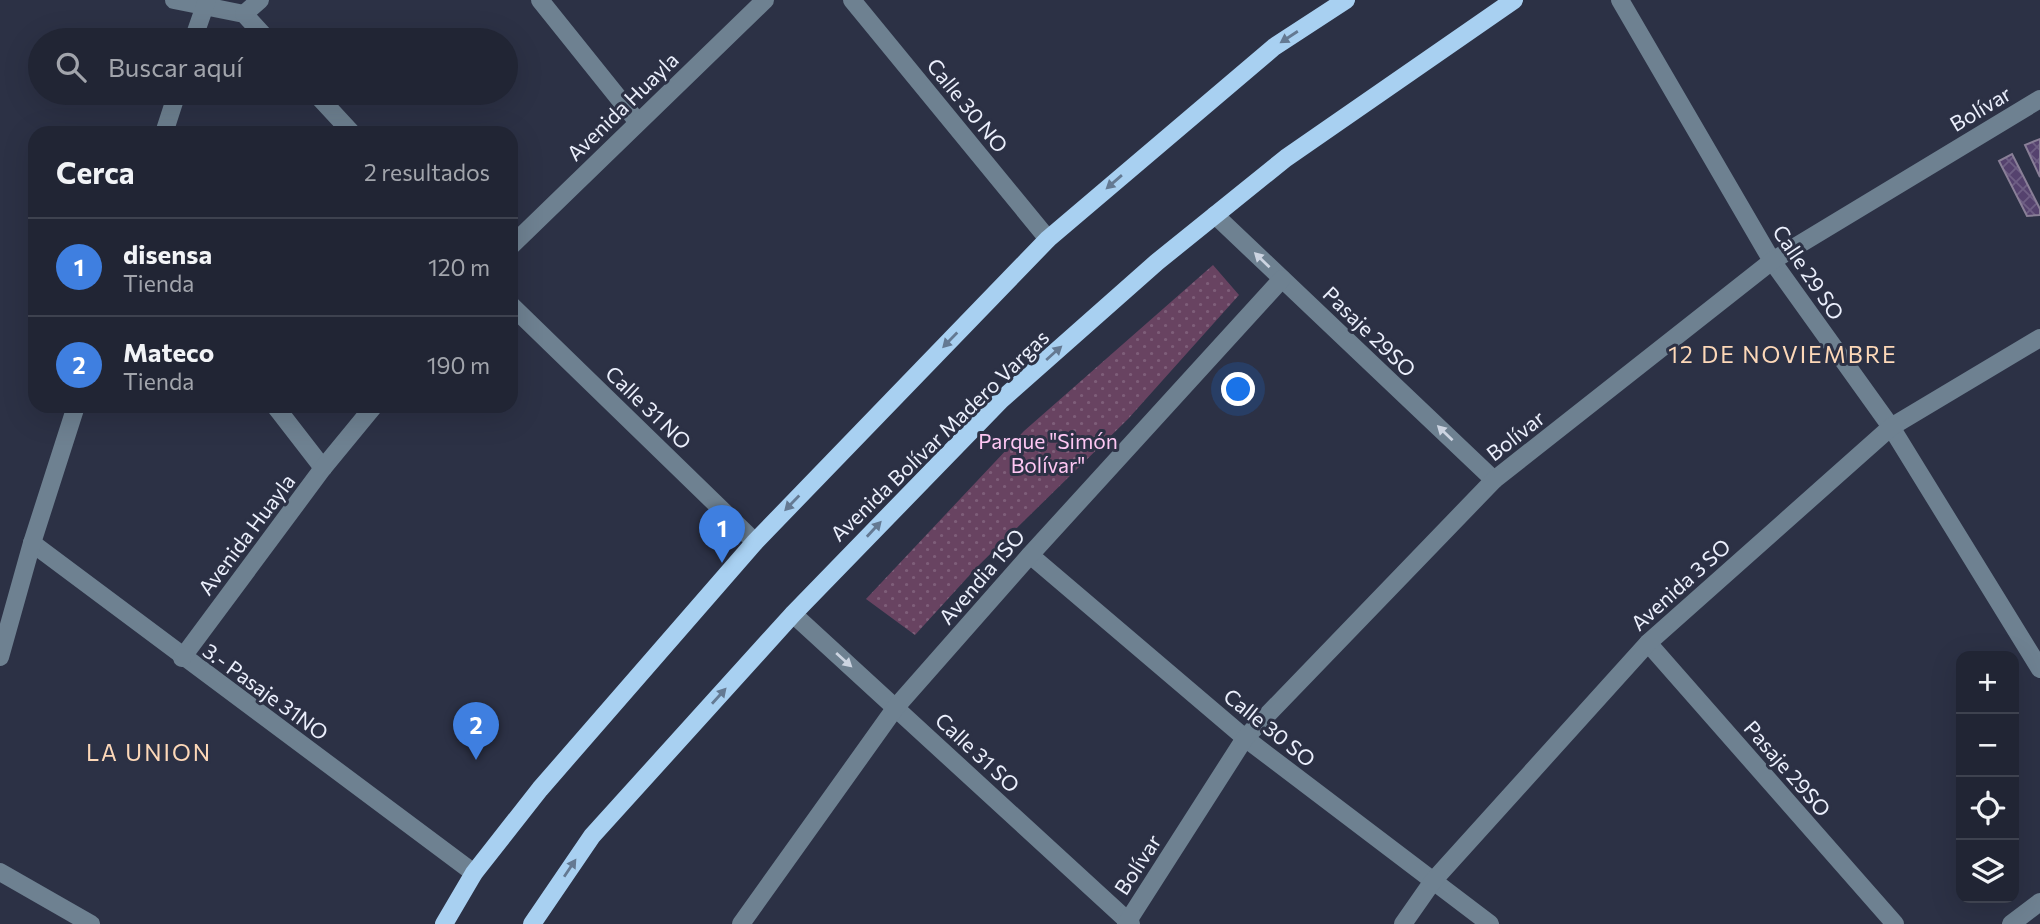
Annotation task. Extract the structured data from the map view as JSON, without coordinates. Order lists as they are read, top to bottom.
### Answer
{
  "streets": {
    "main road": ["Avenida Bolívar Madero Vargas"],
    "street": [
      "Calle 30 NO",
      "Avenida Huayla",
      "Bolívar",
      "Calle 29 SO",
      "Pasaje 29SO",
      "Calle 31 NO",
      "Avendia 1SO",
      "Avenida 3 SO",
      "3.- Pasaje 31NO",
      "Calle 30 SO",
      "Calle 31 SO"
    ]
  },
  "crossings": [
    ["Avenida Huayla", "3.- Pasaje 31NO"],
    ["Bolívar", "Calle 29 SO"],
    ["Bolívar", "Pasaje 29SO"],
    ["Bolívar", "Calle 30 SO"],
    ["Bolívar", "Calle 31 SO"],
    ["Calle 29 SO", "Avenida 3 SO"],
    ["Pasaje 29SO", "Avenida Bolívar Madero Vargas"],
    ["Pasaje 29SO", "Avendia 1SO"],
    ["Pasaje 29SO", "Avenida 3 SO"],
    ["Avenida Bolívar Madero Vargas", "Calle 31 SO"],
    ["Avendia 1SO", "Calle 30 SO"],
    ["Avendia 1SO", "Calle 31 SO"],
    ["Avenida 3 SO", "Calle 30 SO"]
  ],
  "one_way": ["Pasaje 29SO"],
  "districts": ["12 DE NOVIEMBRE", "LA UNION"],
  "parks": ["Parque \"Simón Bolívar\""],
  "page": {
    "search": "Buscar aquí",
    "heading": ["Cerca", "2 resultados"],
    "list": [
      {
        "mark": "1",
        "name": "disensa",
        "note": "Tienda",
        "value": "120 m"
      },
      {
        "mark": "2",
        "name": "Mateco",
        "note": "Tienda",
        "value": "190 m"
      }
    ],
    "pins": ["1", "2"],
    "map_buttons": ["+", "−"]
  }
}
